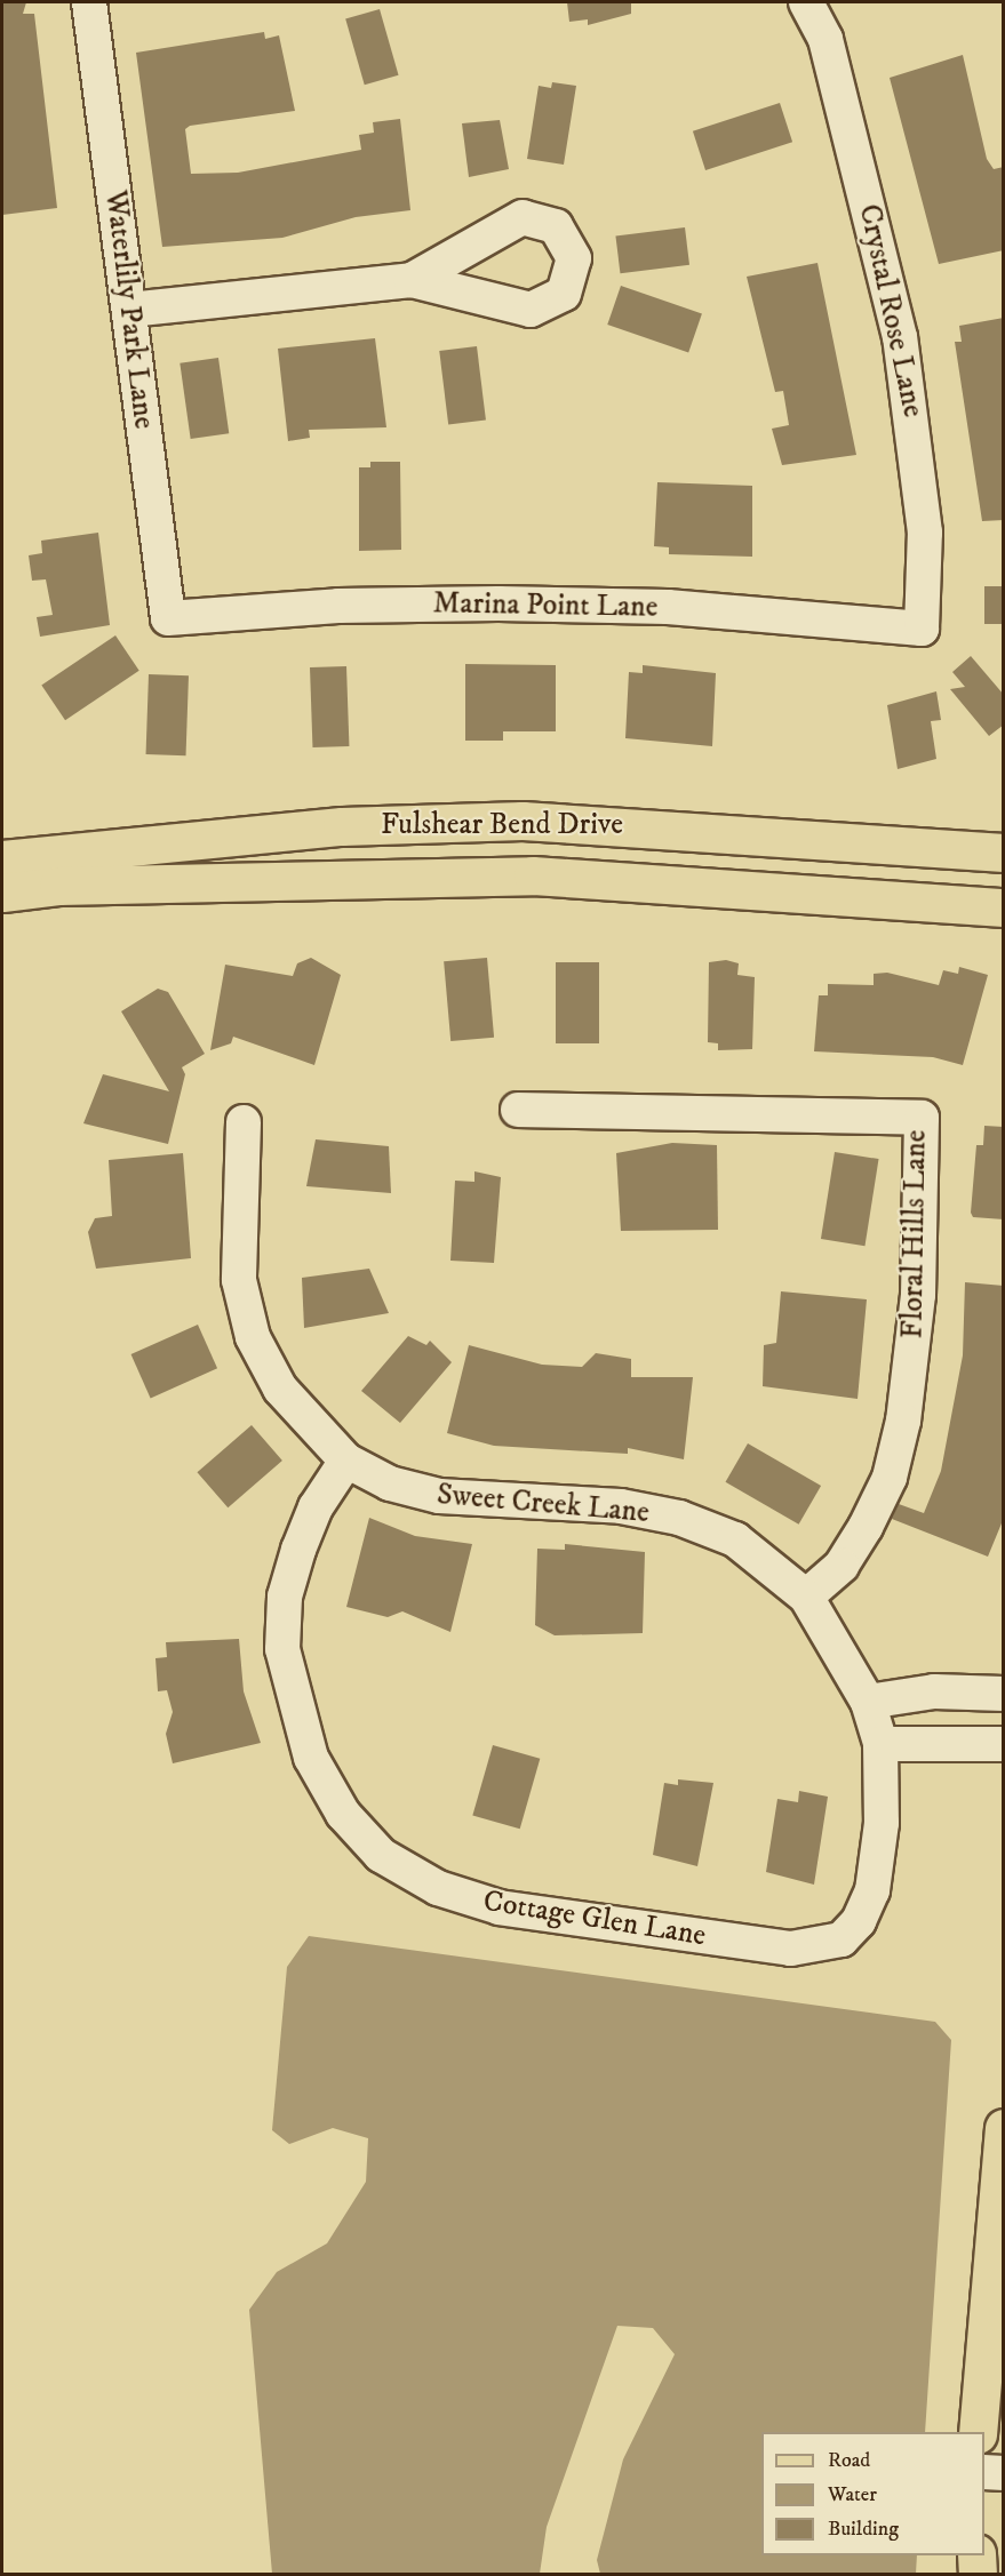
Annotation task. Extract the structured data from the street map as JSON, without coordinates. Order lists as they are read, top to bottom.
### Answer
{
  "streets": {
    "main road": ["Fulshear Bend Drive"],
    "street": [
      "Waterlily Park Lane",
      "Crystal Rose Lane",
      "Marina Point Lane",
      "Floral Hills Lane",
      "Sweet Creek Lane",
      "Cottage Glen Lane"
    ]
  },
  "crossings": [
    ["Waterlily Park Lane", "Marina Point Lane"],
    ["Crystal Rose Lane", "Marina Point Lane"],
    ["Floral Hills Lane", "Sweet Creek Lane"],
    ["Sweet Creek Lane", "Cottage Glen Lane"]
  ],
  "legend": ["Road", "Water", "Building"]
}
